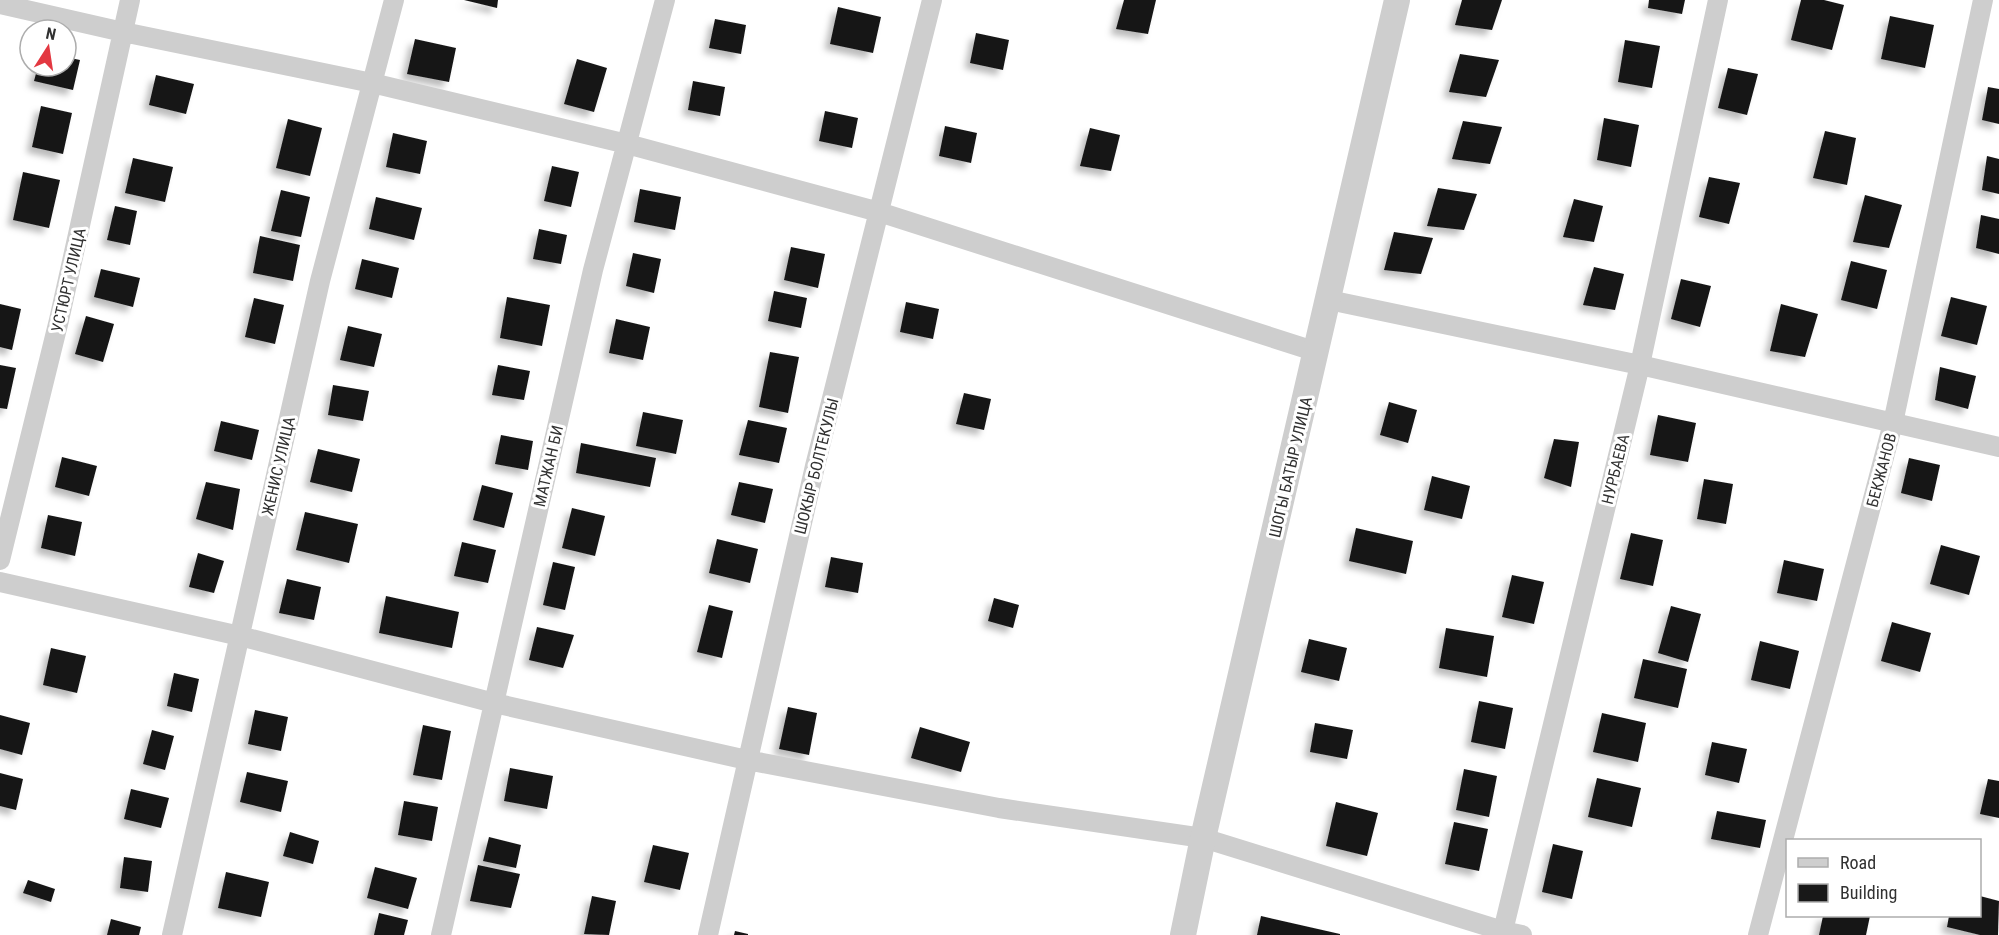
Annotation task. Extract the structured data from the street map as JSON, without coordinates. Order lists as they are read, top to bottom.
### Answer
{
  "streets": {
    "street": [
      "УСТЮРТ УЛИЦА",
      "ЖЕНИС УЛИЦА",
      "МАТЖАН БИ",
      "ШОКЫР БОЛТЕКУЛЫ",
      "ШОГЫ БАТЫР УЛИЦА",
      "НУРБАЕВА",
      "БЕКЖАНОВ"
    ]
  },
  "legend": ["Road", "Building"],
  "north": "top"
}
